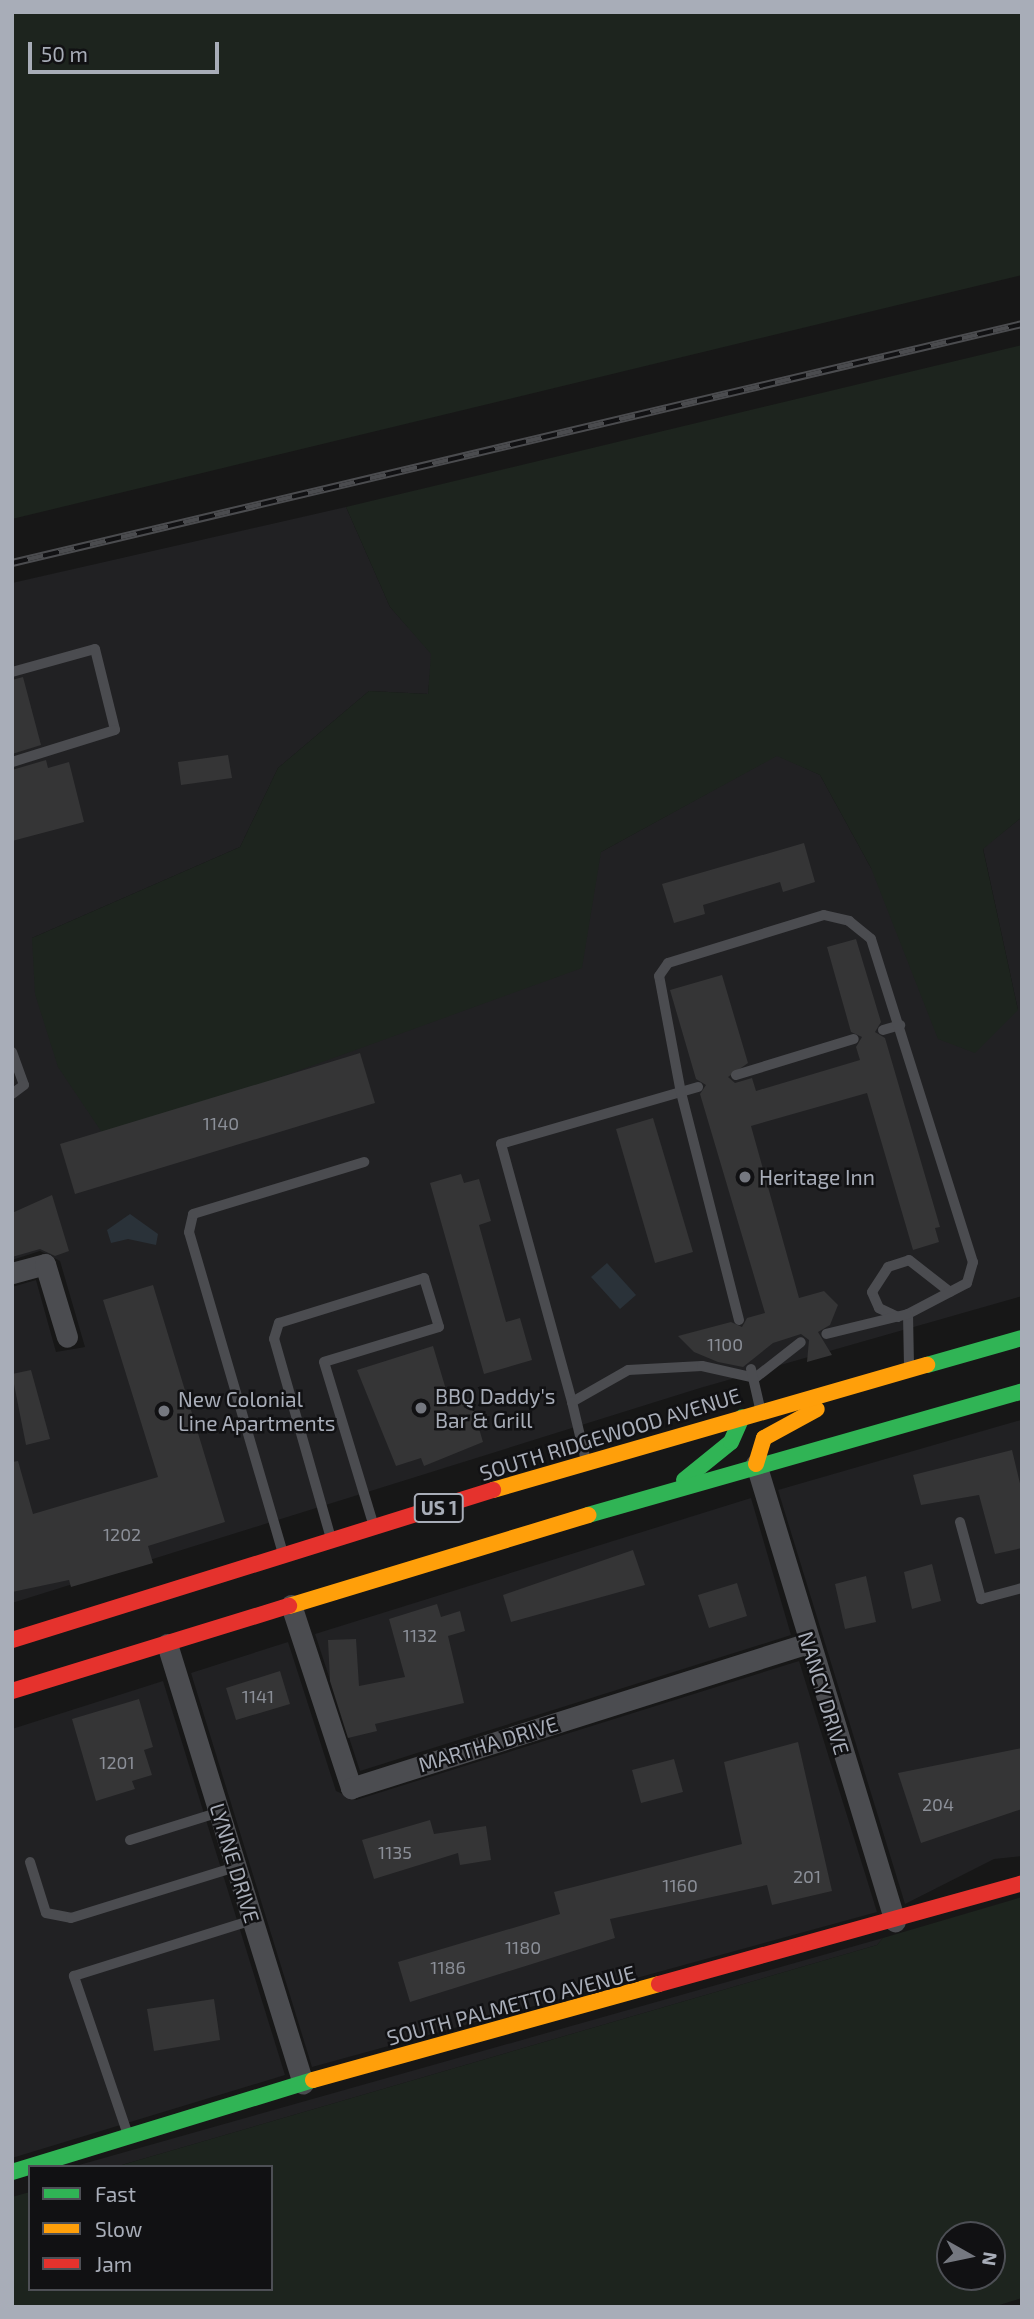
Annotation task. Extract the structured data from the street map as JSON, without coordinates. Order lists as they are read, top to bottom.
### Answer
{
  "streets": {
    "main road": ["SOUTH RIDGEWOOD AVENUE", "US 1", "SOUTH PALMETTO AVENUE"],
    "street": ["NANCY DRIVE", "MARTHA DRIVE", "LYNNE DRIVE"]
  },
  "crossings": [
    ["US 1", "NANCY DRIVE"],
    ["US 1", "MARTHA DRIVE"],
    ["US 1", "LYNNE DRIVE"],
    ["NANCY DRIVE", "MARTHA DRIVE"],
    ["NANCY DRIVE", "SOUTH PALMETTO AVENUE"],
    ["LYNNE DRIVE", "SOUTH PALMETTO AVENUE"]
  ],
  "places": ["Heritage Inn", "BBQ Daddy's Bar & Grill", "New Colonial Line Apartments"],
  "house_numbers": [
    "1140",
    "1100",
    "1202",
    "1132",
    "1141",
    "1201",
    "204",
    "1135",
    "201",
    "1160",
    "1180",
    "1186"
  ],
  "legend": ["Fast", "Slow", "Jam"],
  "scale_bar": "50 m",
  "north": "right"
}
